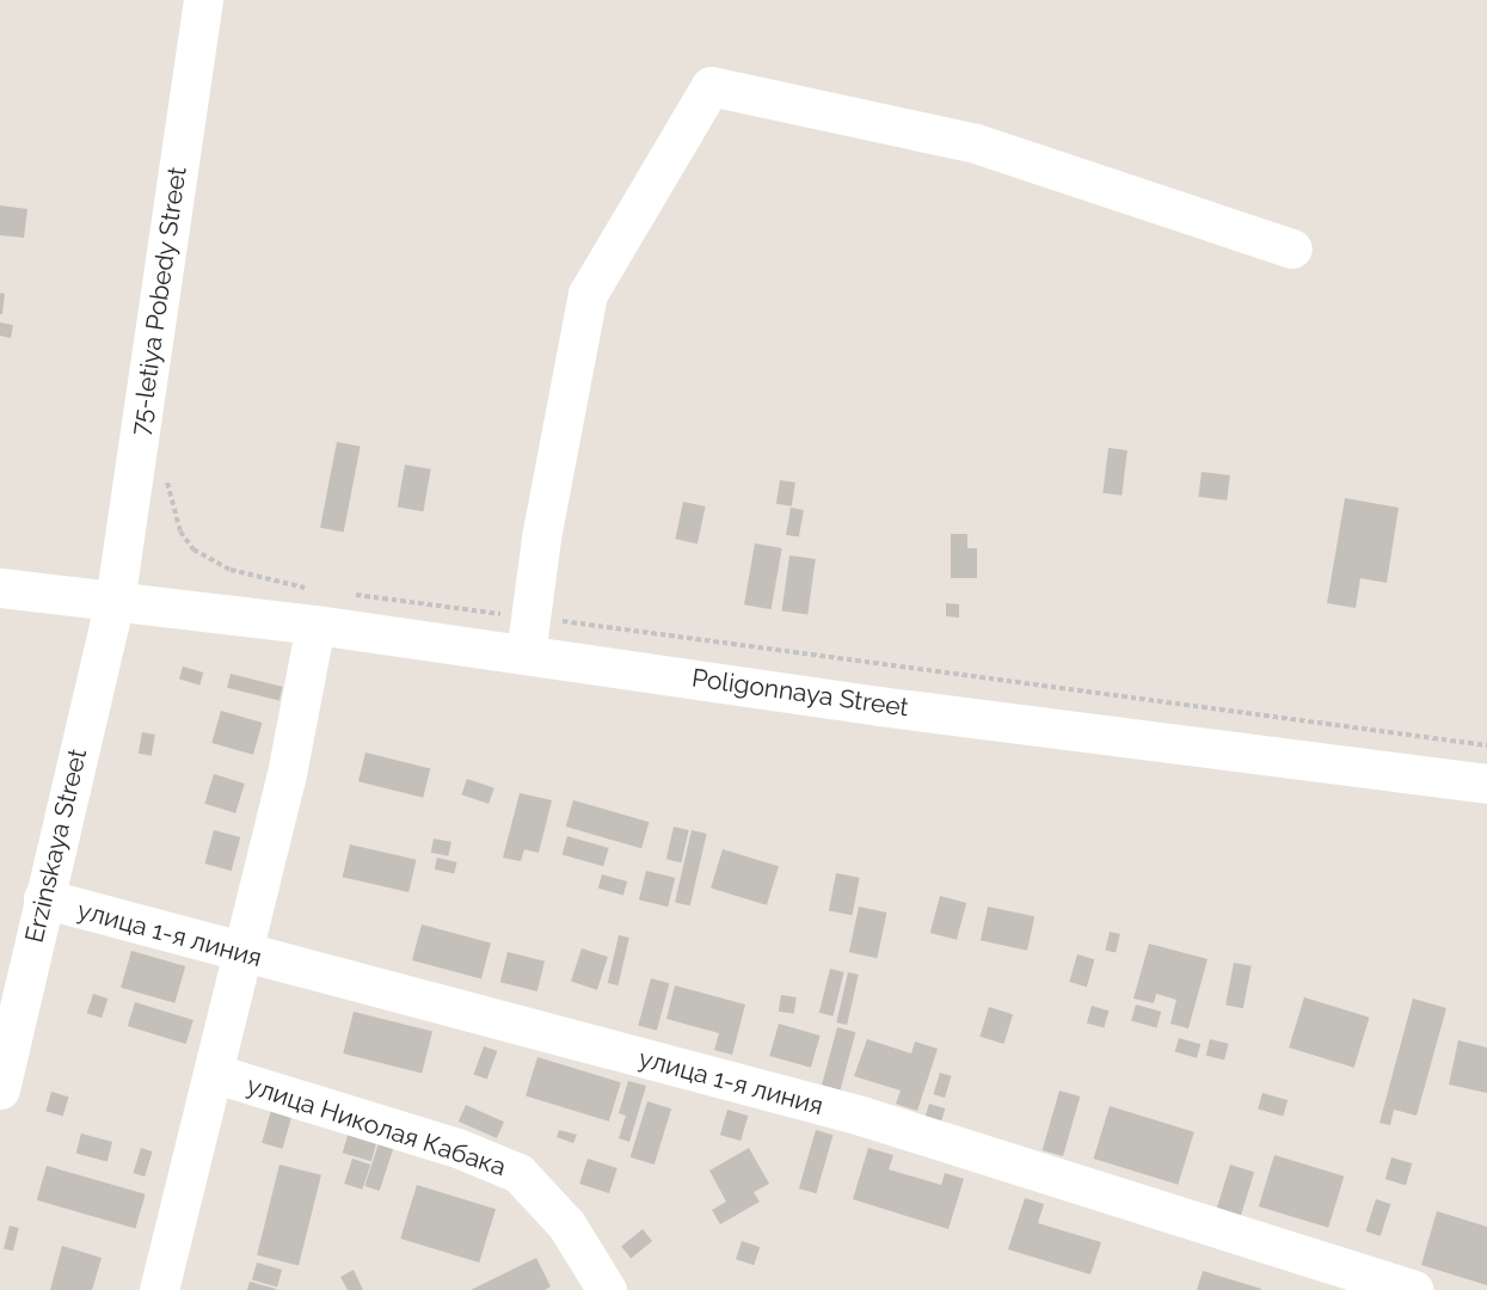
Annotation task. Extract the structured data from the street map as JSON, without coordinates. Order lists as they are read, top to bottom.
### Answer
{
  "streets": {
    "street": [
      "75-letiya Pobedy Street",
      "Poligonnaya Street",
      "Erzinskaya Street",
      "улица 1-я линия",
      "улица Николая Кабака"
    ]
  },
  "crossings": [
    ["75-letiya Pobedy Street", "Poligonnaya Street"],
    ["75-letiya Pobedy Street", "Erzinskaya Street"],
    ["Poligonnaya Street", "Erzinskaya Street"],
    ["Erzinskaya Street", "улица 1-я линия"]
  ]
}
